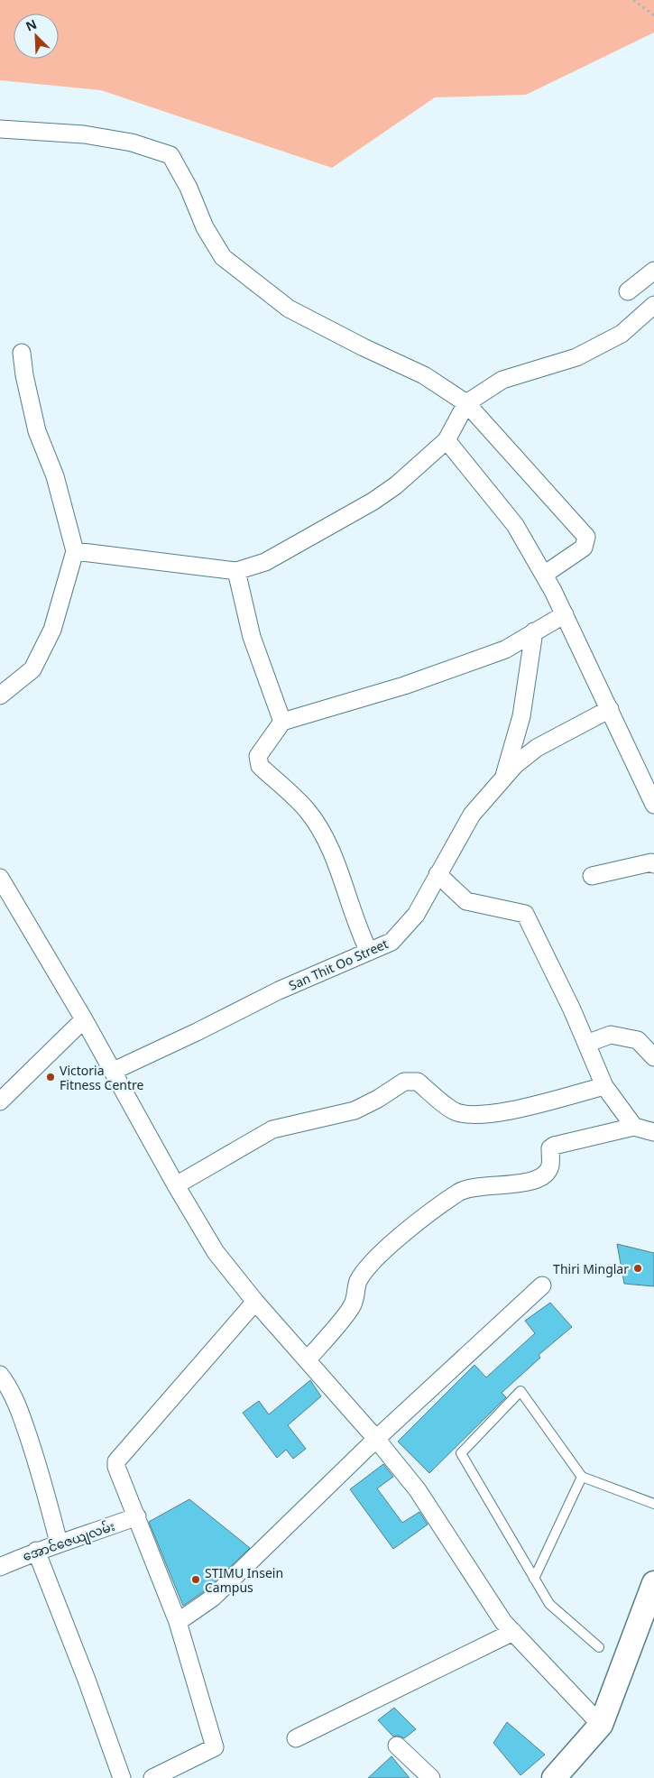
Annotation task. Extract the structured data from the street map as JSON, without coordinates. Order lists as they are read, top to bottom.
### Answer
{
  "streets": {
    "street": ["San Thit Oo Street", "အောင်ဇေယျလမ်း"]
  },
  "places": ["Victoria Fitness Centre", "Thiri Minglar", "STIMU Insein Campus"],
  "north": "top left"
}
